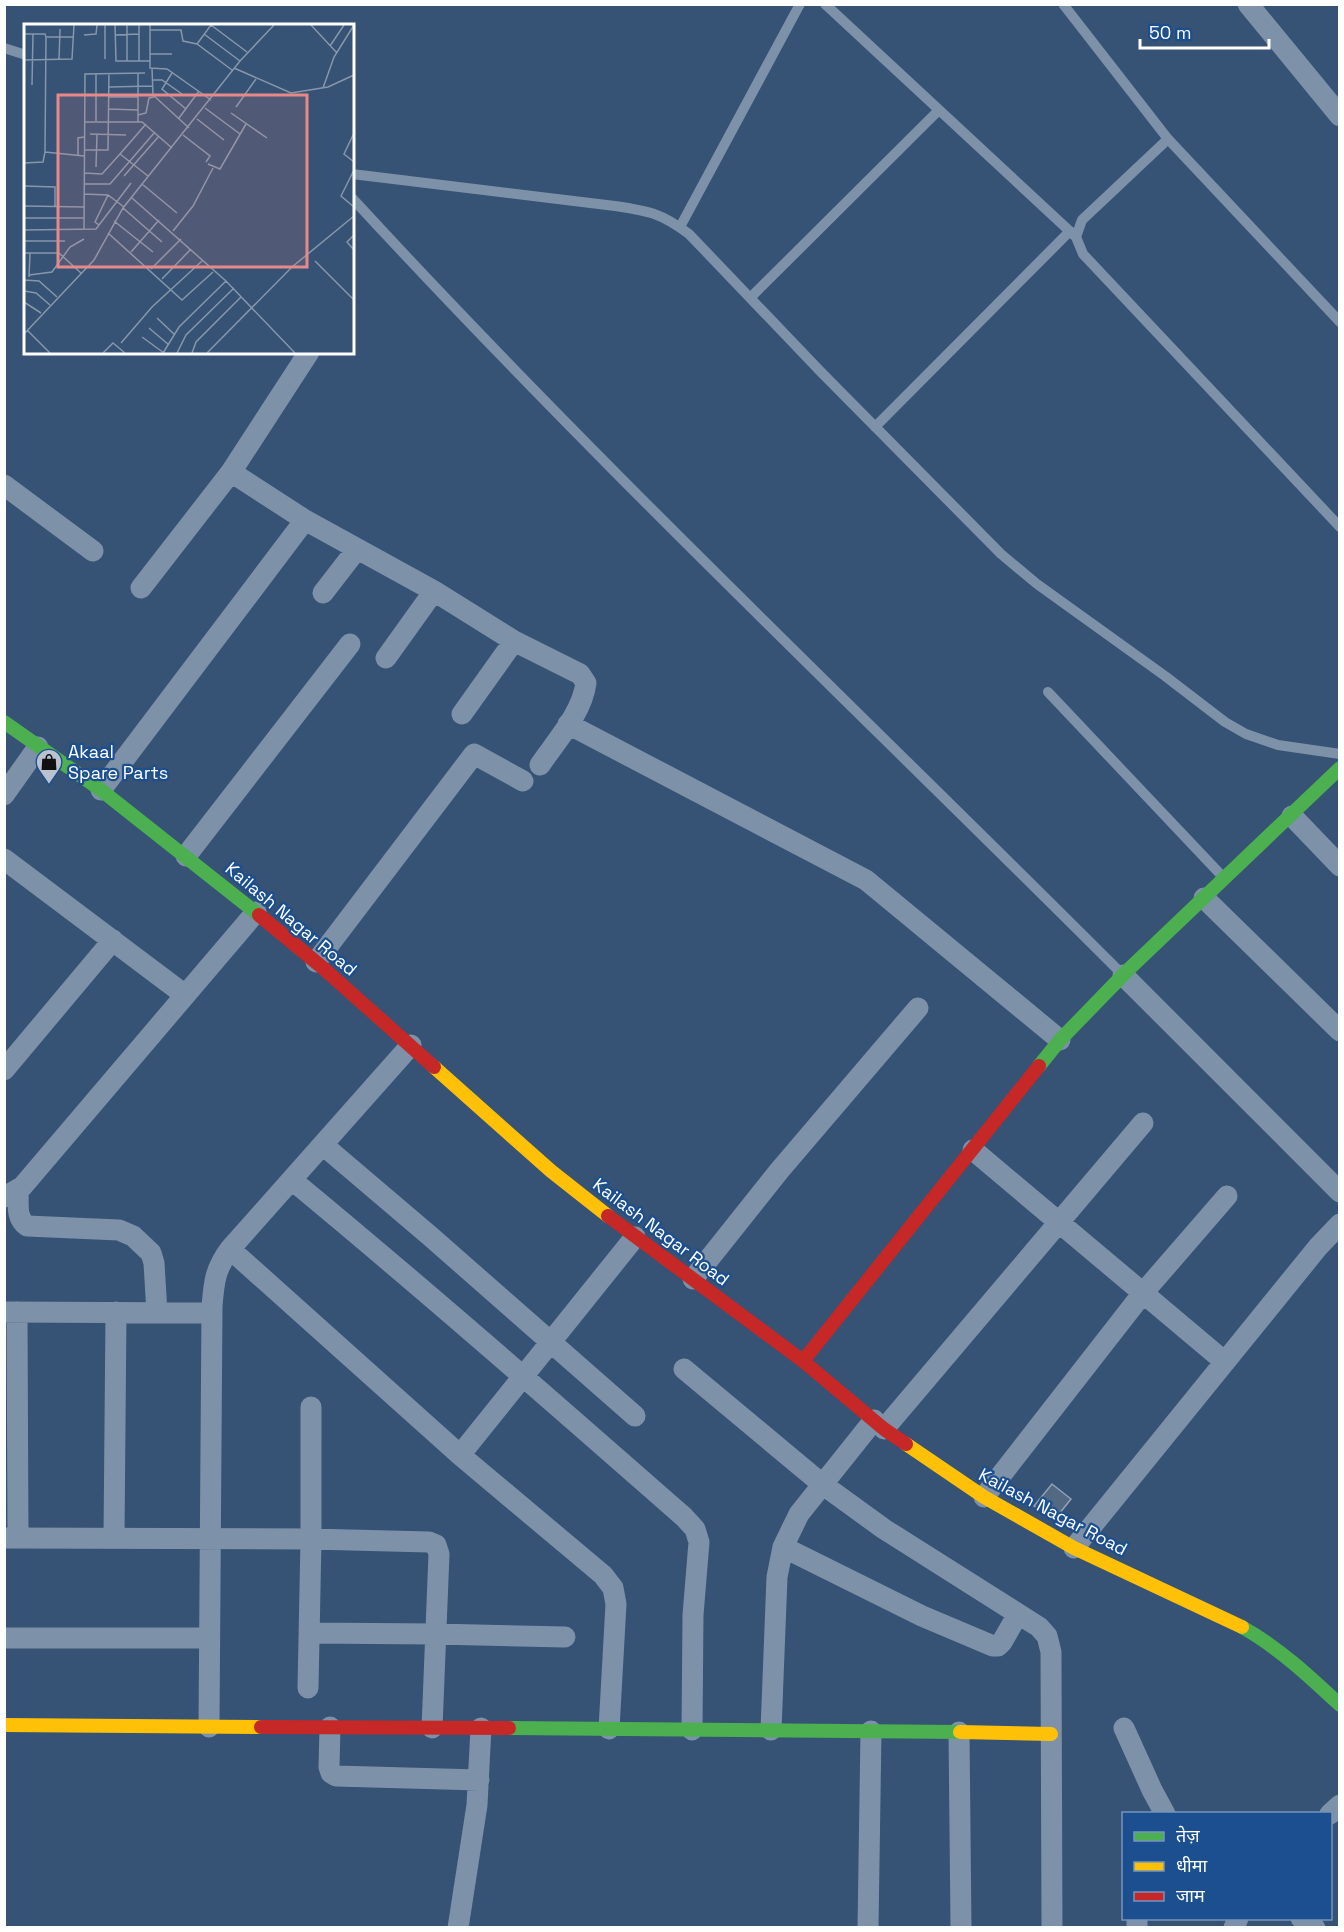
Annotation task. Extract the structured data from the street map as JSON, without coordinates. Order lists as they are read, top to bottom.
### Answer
{
  "streets": {
    "street": ["Kailash Nagar Road"]
  },
  "places": {
    "shop": ["Akaal Spare Parts"]
  },
  "legend": ["तेज़", "धीमा", "जाम"],
  "scale_bar": "50 m"
}
